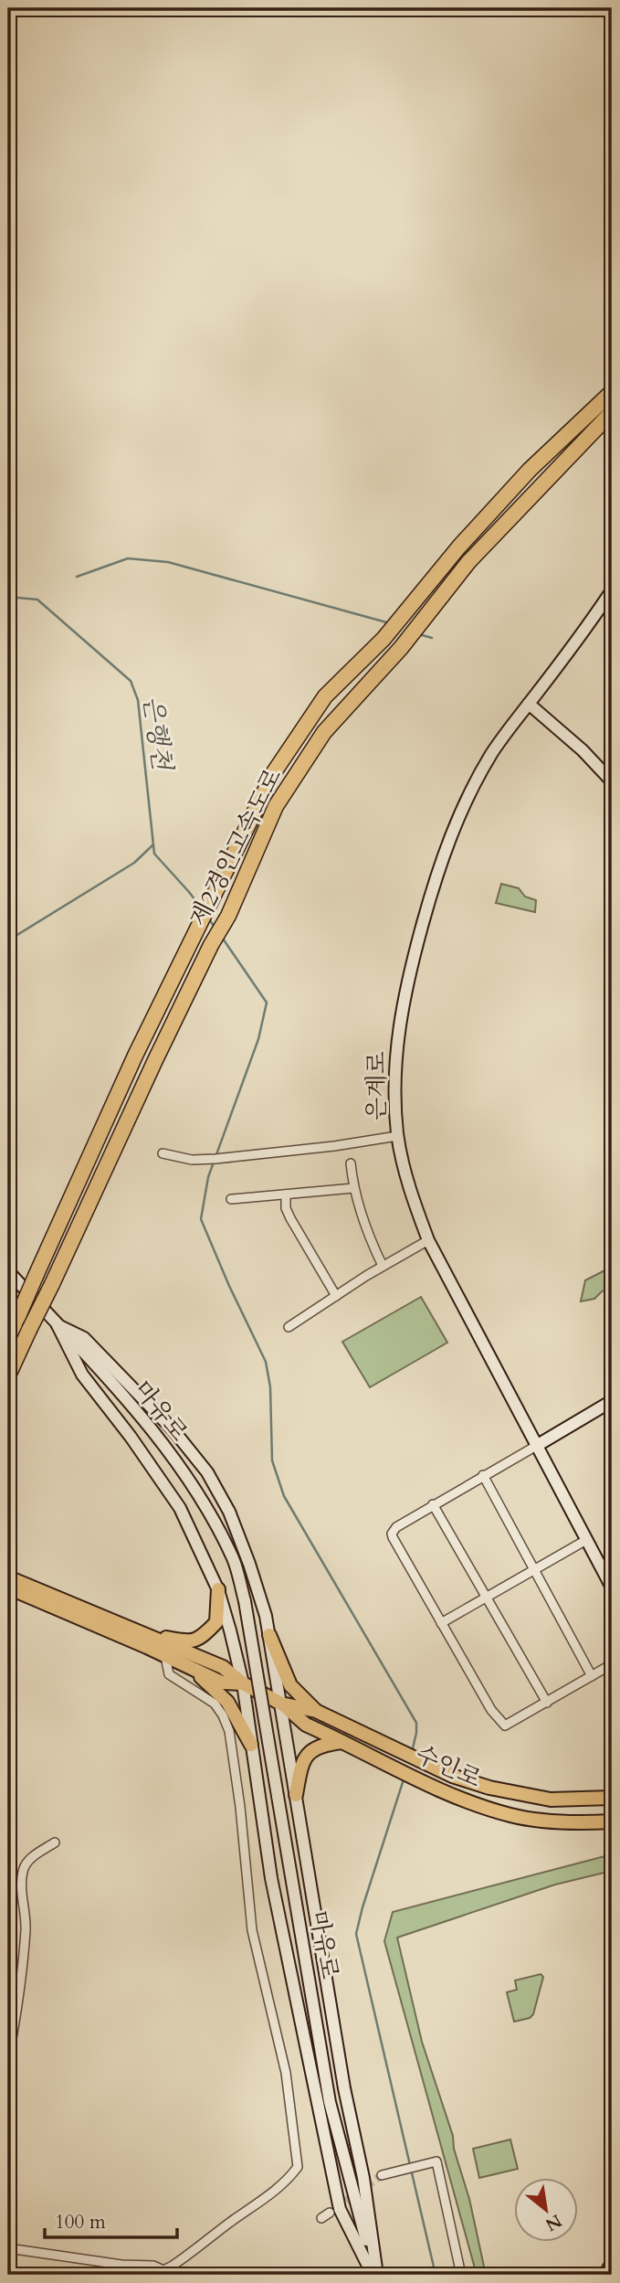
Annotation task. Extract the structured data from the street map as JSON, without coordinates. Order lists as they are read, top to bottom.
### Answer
{
  "streets": {
    "highway": ["제2경인고속도로"],
    "main road": ["은계로", "마유로", "수인로"]
  },
  "water": ["은행천"],
  "scale_bar": "100 m",
  "north": "bottom right"
}
